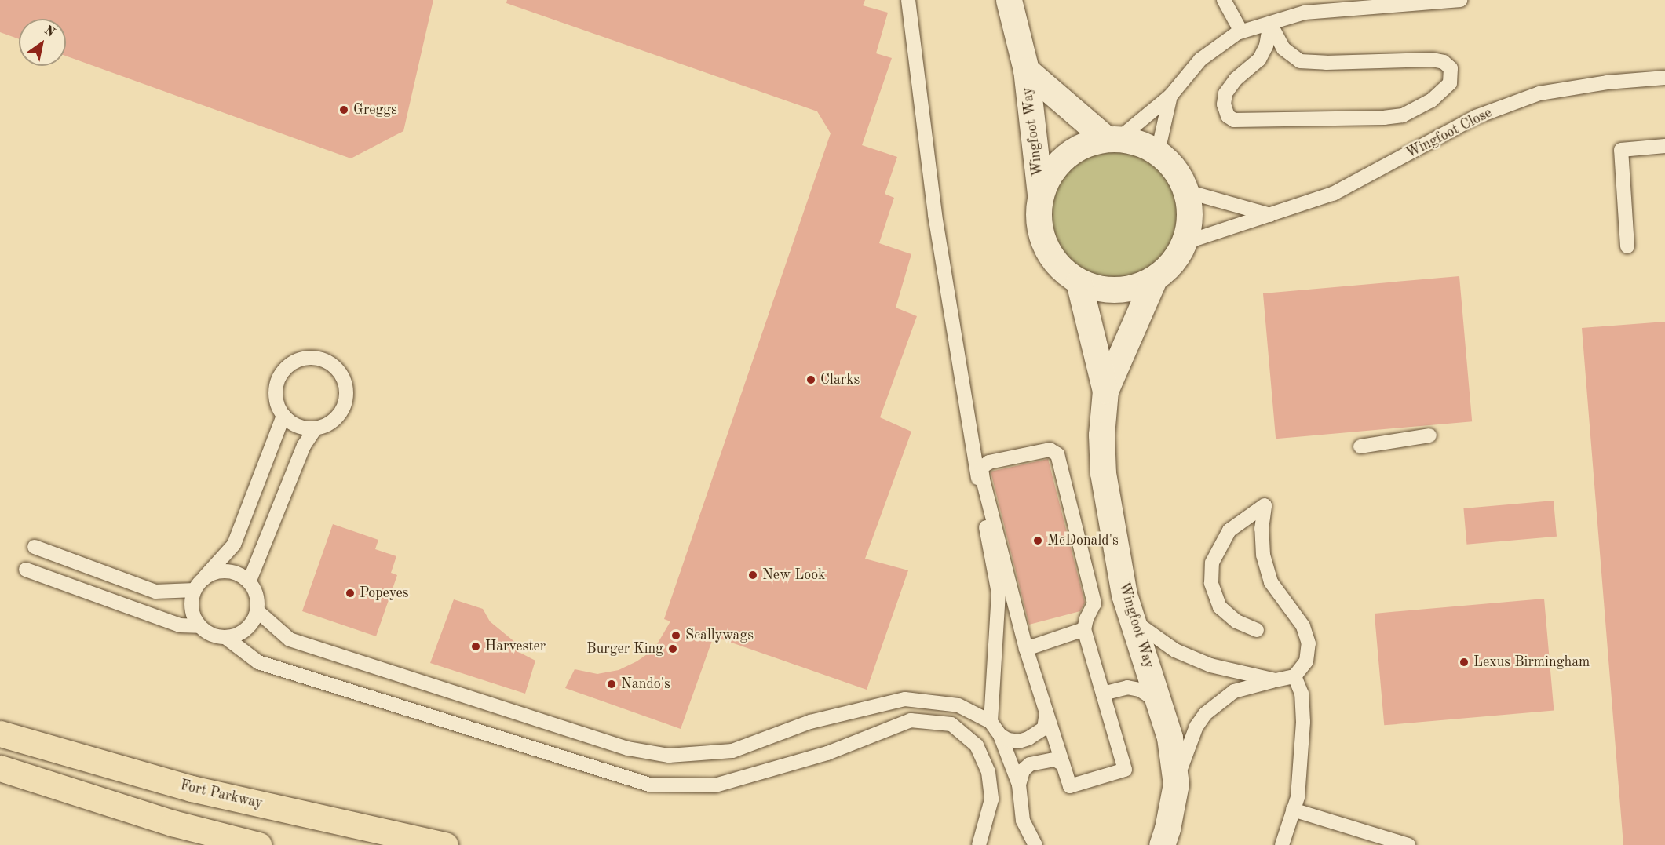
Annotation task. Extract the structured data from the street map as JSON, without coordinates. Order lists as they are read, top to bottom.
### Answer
{
  "streets": {
    "main road": ["Fort Parkway"],
    "street": ["Wingfoot Way"],
    "lane": ["Wingfoot Close"]
  },
  "crossings": [
    ["Wingfoot Way", "Wingfoot Close"]
  ],
  "places": [
    "Greggs",
    "Clarks",
    "McDonald's",
    "New Look",
    "Popeyes",
    "Scallywags",
    "Harvester",
    "Burger King",
    "Lexus Birmingham",
    "Nando's"
  ],
  "north": "top right"
}
